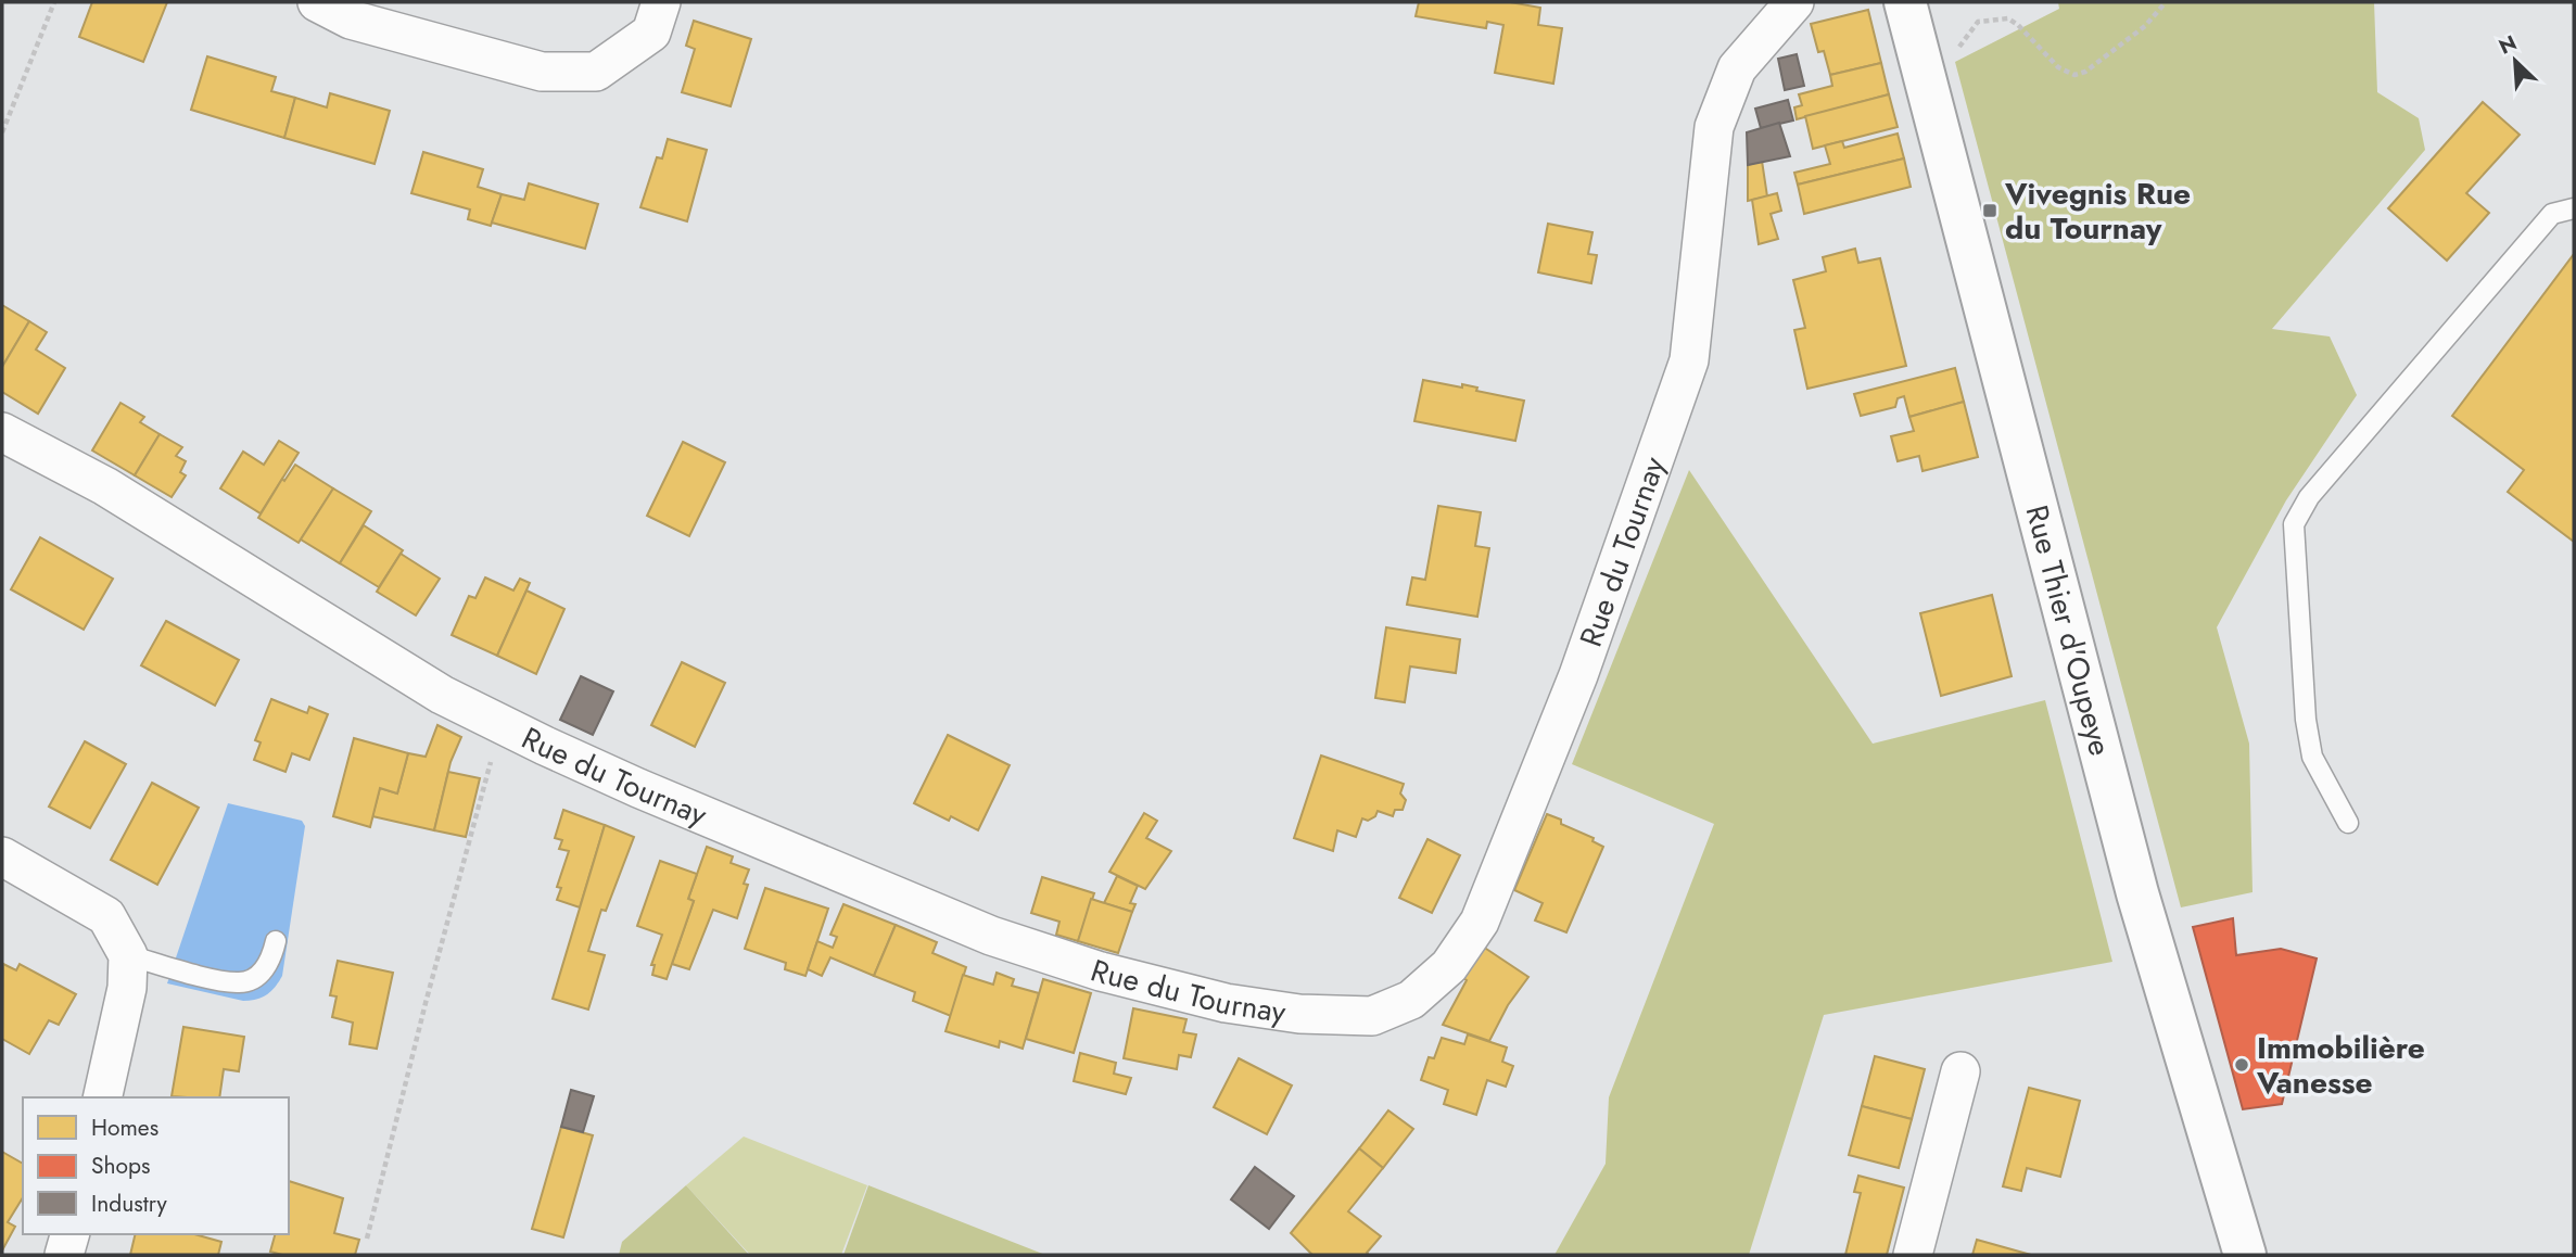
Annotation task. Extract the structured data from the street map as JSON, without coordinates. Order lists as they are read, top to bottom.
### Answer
{
  "streets": {
    "main road": ["Rue Thier d'Oupeye"],
    "street": ["Rue du Tournay"]
  },
  "places": {
    "transit": ["Vivegnis Rue du Tournay"],
    "other": ["Immobilière Vanesse"]
  },
  "legend": ["Homes", "Shops", "Industry"],
  "north": "top left"
}
